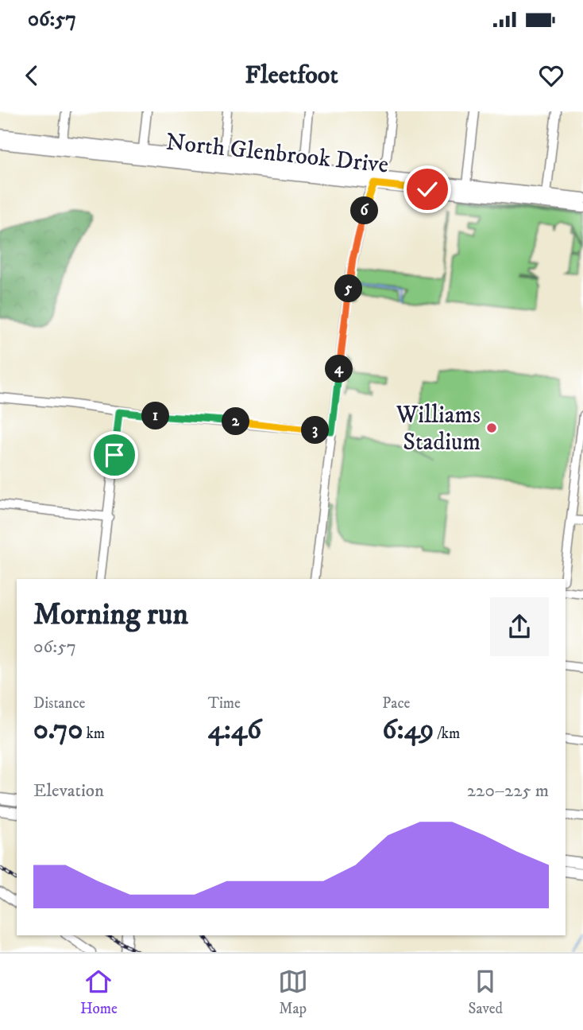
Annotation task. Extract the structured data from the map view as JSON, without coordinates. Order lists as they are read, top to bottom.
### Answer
{
  "streets": {
    "main road": ["North Glenbrook Drive"]
  },
  "places": ["Williams Stadium"],
  "page": {
    "status": "06:57",
    "header": "Fleetfoot",
    "pins": [
      "6",
      "5",
      "4",
      "1",
      "2",
      "3"
    ],
    "heading": ["Morning run", "06:57"],
    "stats": [
      ["Distance", "0.70 km"],
      ["Time", "4:46"],
      ["Pace", "6:49 /km"]
    ],
    "chart": ["Elevation", "220–225 m"],
    "tabs": ["Home", "Map", "Saved"]
  }
}
